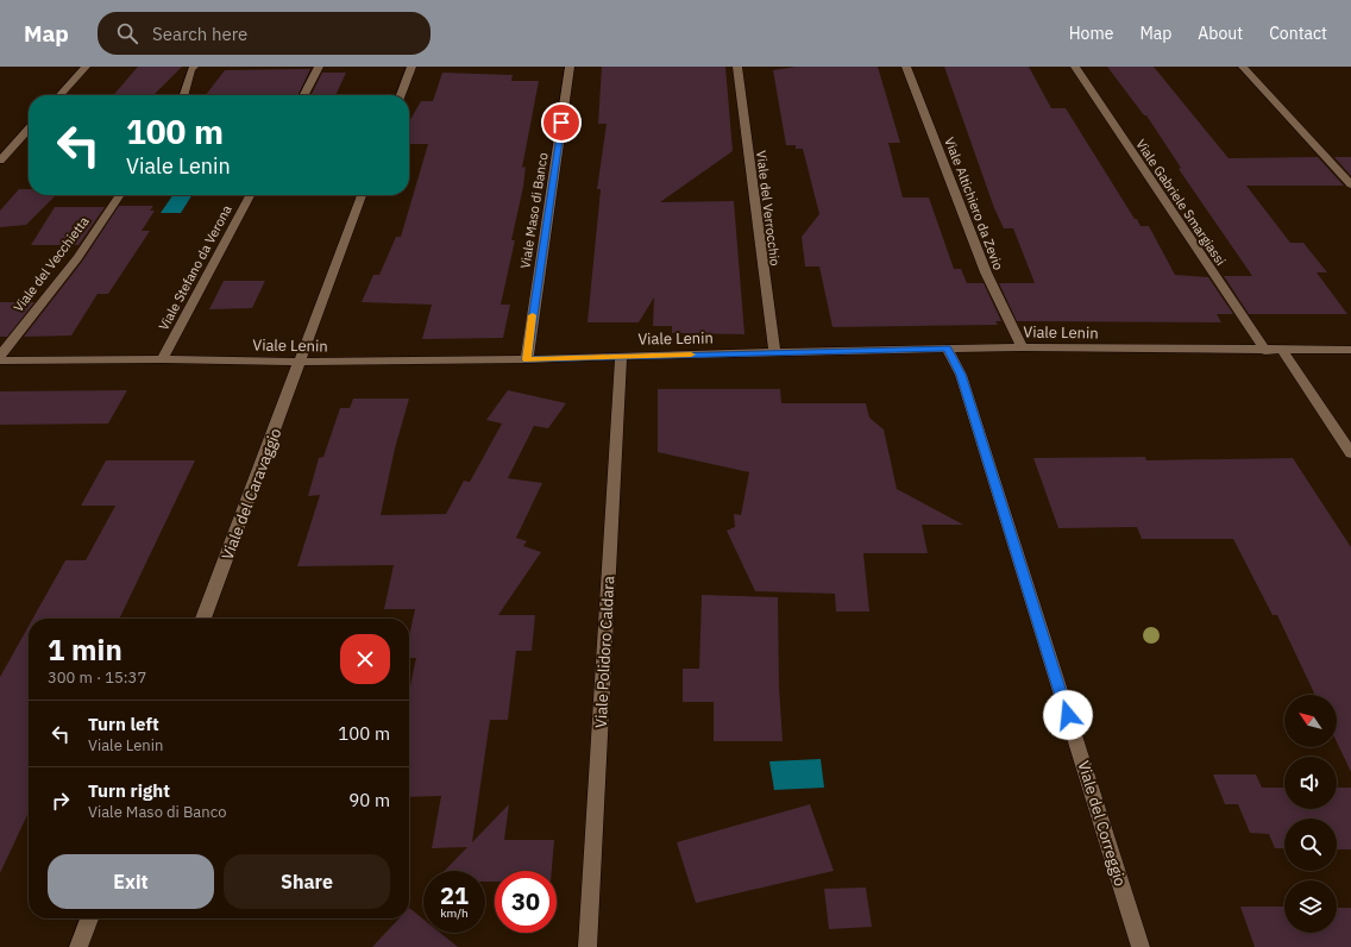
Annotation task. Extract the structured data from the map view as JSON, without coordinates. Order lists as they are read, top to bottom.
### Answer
{
  "streets": {
    "street": [
      "Viale Gabriele Smargiassi",
      "Viale Altichiero da Zevio",
      "Viale del Verrocchio",
      "Viale Maso di Banco",
      "Viale del Vecchietta",
      "Viale Stefano da Verona",
      "Viale Lenin",
      "Viale del Caravaggio",
      "Viale Polidoro Caldara",
      "Viale del Correggio"
    ]
  },
  "crossings": [
    ["Viale Gabriele Smargiassi", "Viale Lenin"],
    ["Viale Altichiero da Zevio", "Viale Lenin"],
    ["Viale del Verrocchio", "Viale Lenin"],
    ["Viale Maso di Banco", "Viale Lenin"],
    ["Viale Stefano da Verona", "Viale Lenin"],
    ["Viale Lenin", "Viale del Caravaggio"],
    ["Viale Lenin", "Viale Polidoro Caldara"],
    ["Viale Lenin", "Viale del Correggio"]
  ],
  "north": "top left",
  "page": {
    "header": "Map",
    "search": "Search here",
    "nav": [
      "Home",
      "Map",
      "About",
      "Contact"
    ],
    "turn": ["100 m", "Viale Lenin"],
    "heading": ["1 min", "300 m · 15:37"],
    "list": [
      {
        "name": "Turn left",
        "note": "Viale Lenin",
        "value": "100 m"
      },
      {
        "name": "Turn right",
        "note": "Viale Maso di Banco",
        "value": "90 m"
      }
    ],
    "buttons": ["Exit", "Share"],
    "speed": "21 km/h",
    "limit": "30"
  }
}
